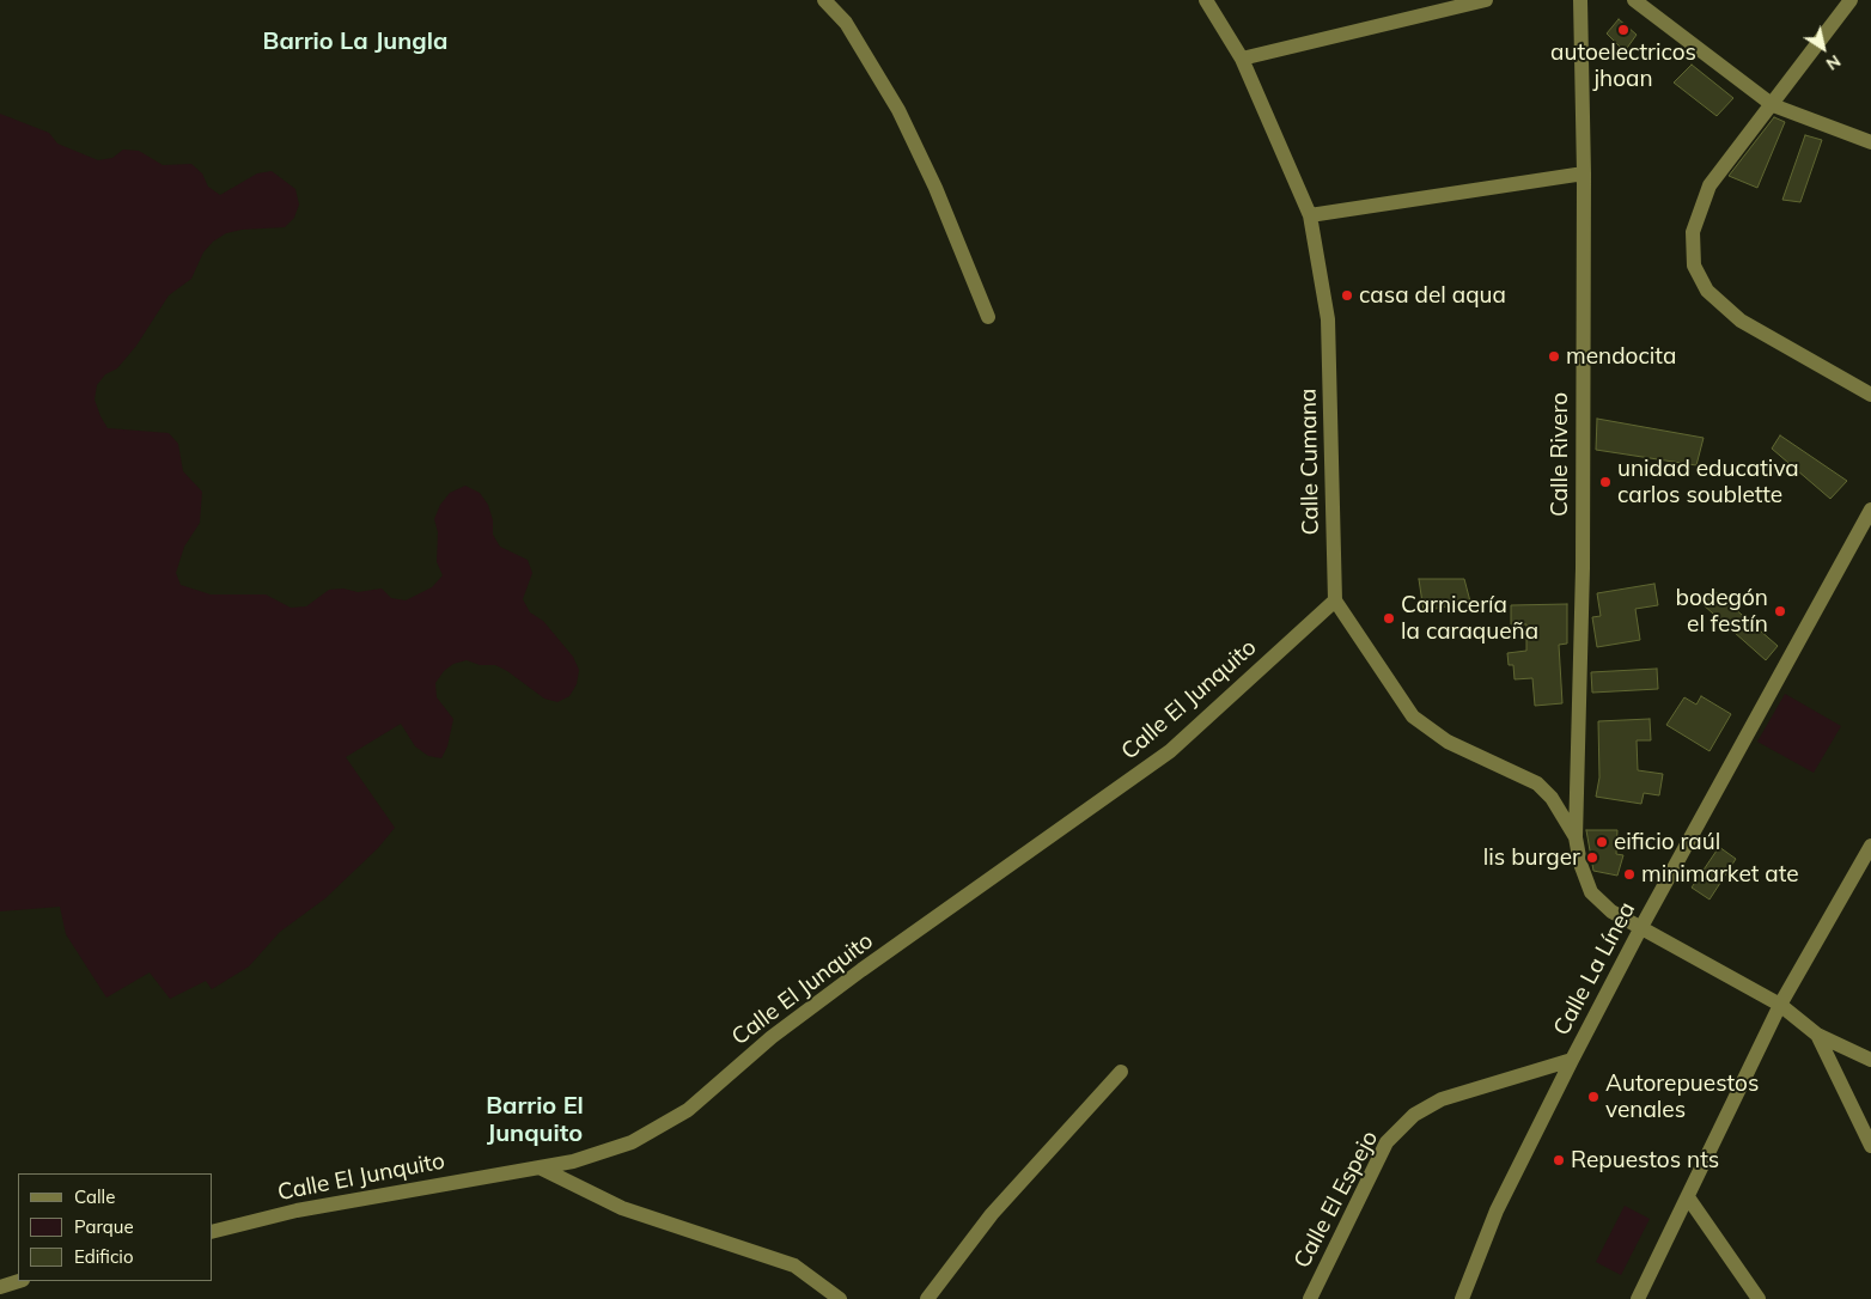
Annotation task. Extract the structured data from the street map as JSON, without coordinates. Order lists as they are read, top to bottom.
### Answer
{
  "streets": {
    "street": [
      "Calle Rivero",
      "Calle Cumana",
      "Calle El Junquito",
      "Calle La Línea",
      "Calle El Espejo"
    ]
  },
  "crossings": [
    ["Calle Cumana", "Calle El Junquito"],
    ["Calle La Línea", "Calle El Espejo"]
  ],
  "districts": ["Barrio La Jungla", "Barrio El Junquito"],
  "places": [
    "autoelectricos jhoan",
    "casa del aqua",
    "mendocita",
    "unidad educativa carlos soublette",
    "bodegón el festín",
    "Carnicería la caraqueña",
    "eificio raúl",
    "lis burger",
    "minimarket ate",
    "Autorepuestos venales",
    "Repuestos nts"
  ],
  "legend": ["Calle", "Parque", "Edificio"],
  "north": "bottom right"
}
